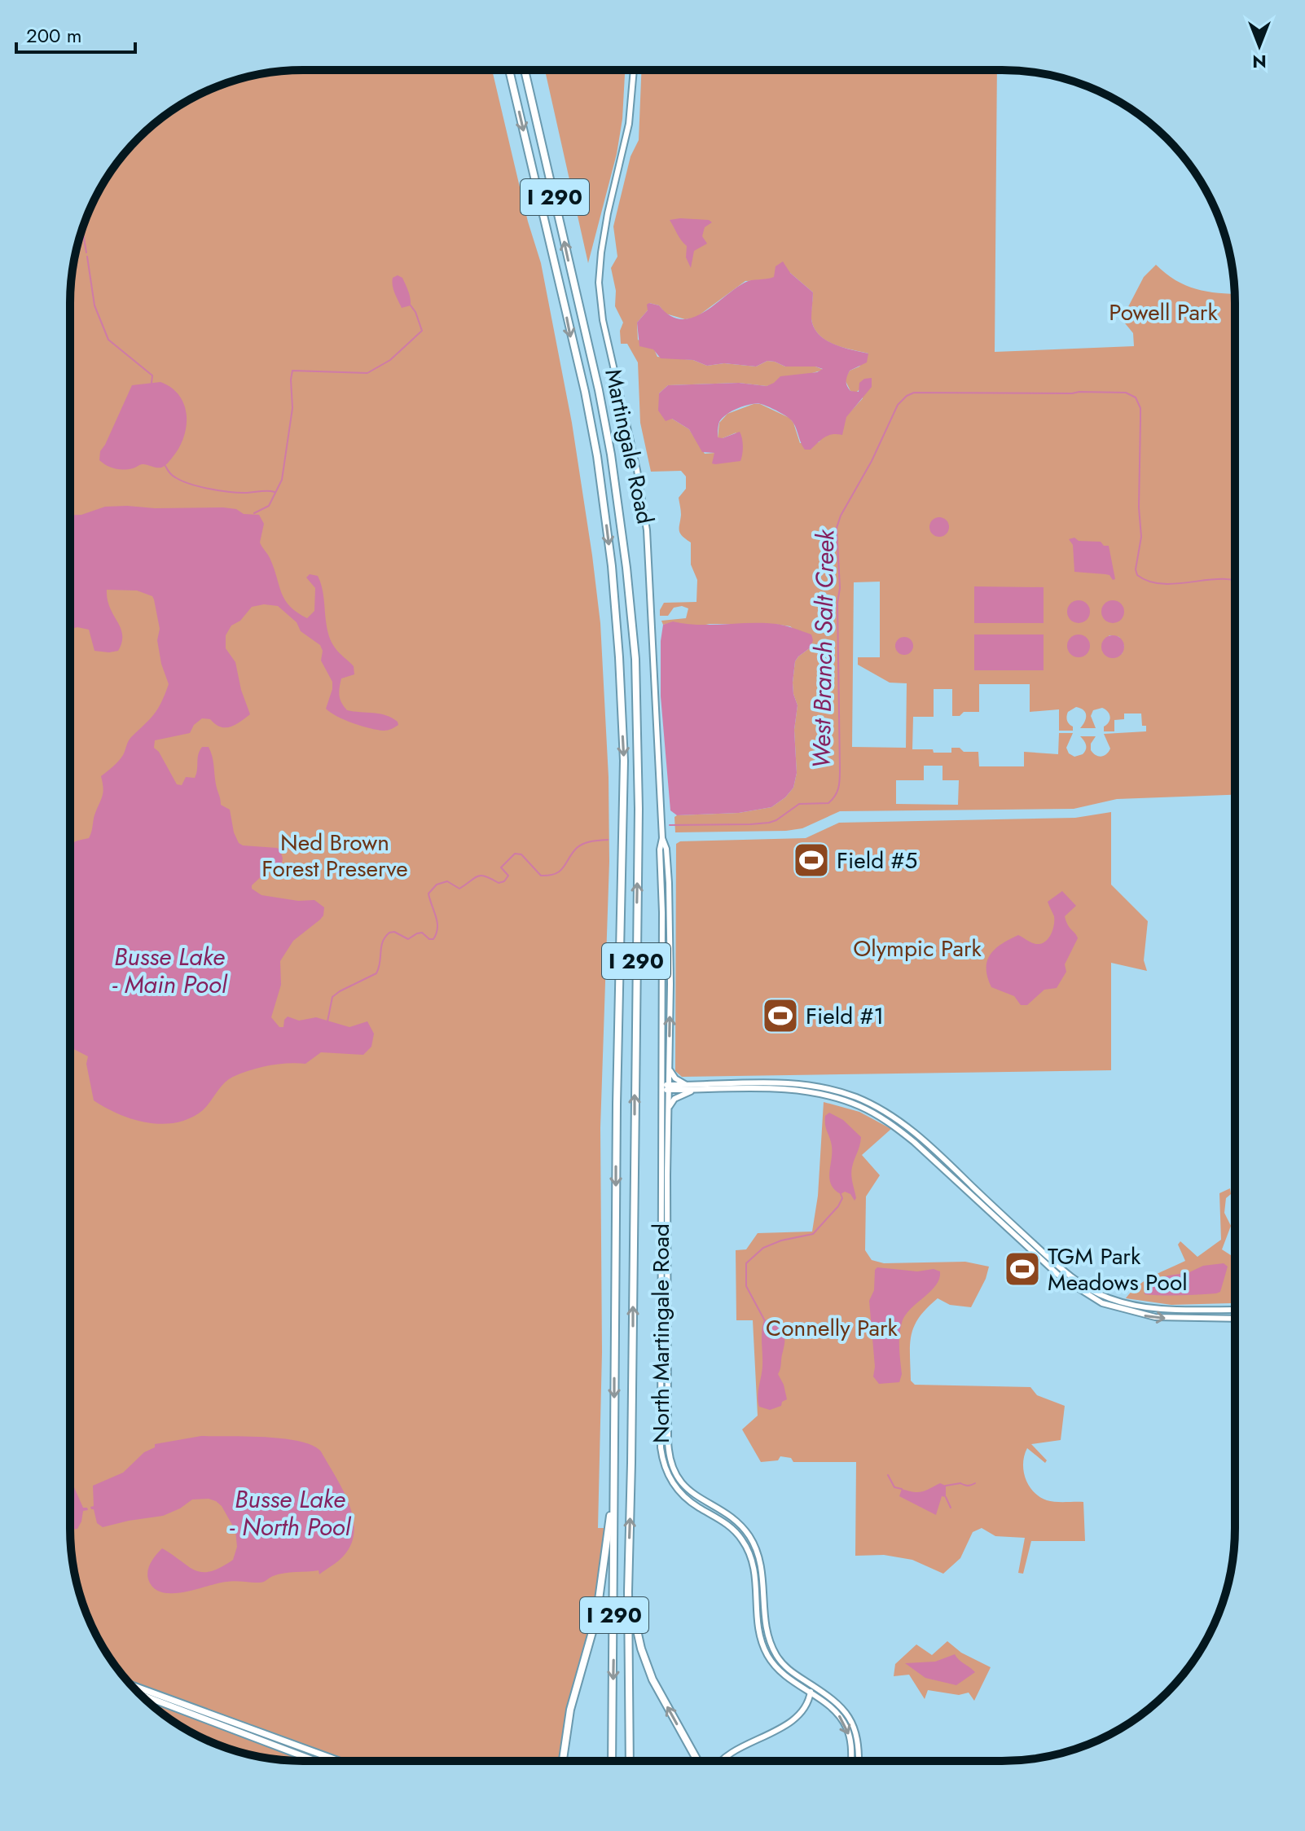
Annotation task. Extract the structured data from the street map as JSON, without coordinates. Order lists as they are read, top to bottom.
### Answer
{
  "streets": {
    "highway": ["I 290"],
    "street": ["Martingale Road", "North Martingale Road"]
  },
  "crossings": [
    ["Martingale Road", "North Martingale Road"]
  ],
  "water": ["West Branch Salt Creek", "Busse Lake - Main Pool", "Busse Lake - North Pool"],
  "parks": [
    "Powell Park",
    "Ned Brown Forest Preserve",
    "Olympic Park",
    "Connelly Park"
  ],
  "places": {
    "sports": ["Field #5", "Field #1", "TGM Park Meadows Pool"]
  },
  "scale_bar": "200 m",
  "north": "bottom"
}
